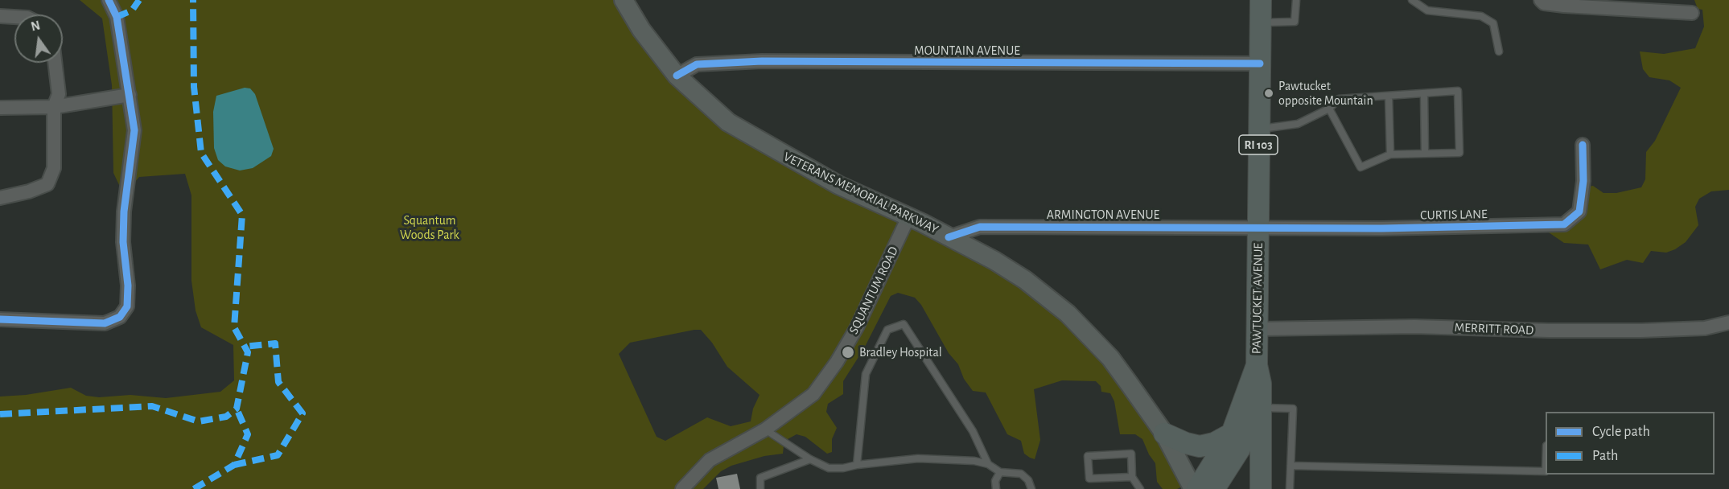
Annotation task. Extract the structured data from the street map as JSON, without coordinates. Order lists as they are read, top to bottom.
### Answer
{
  "streets": {
    "main road": ["RI 103", "VETERANS MEMORIAL PARKWAY", "PAWTUCKET AVENUE"],
    "street": [
      "MOUNTAIN AVENUE",
      "ARMINGTON AVENUE",
      "CURTIS LANE",
      "SQUANTUM ROAD",
      "MERRITT ROAD"
    ]
  },
  "crossings": [
    ["MOUNTAIN AVENUE", "VETERANS MEMORIAL PARKWAY"],
    ["MOUNTAIN AVENUE", "PAWTUCKET AVENUE"],
    ["VETERANS MEMORIAL PARKWAY", "ARMINGTON AVENUE"],
    ["VETERANS MEMORIAL PARKWAY", "SQUANTUM ROAD"],
    ["VETERANS MEMORIAL PARKWAY", "PAWTUCKET AVENUE"],
    ["ARMINGTON AVENUE", "CURTIS LANE"],
    ["ARMINGTON AVENUE", "PAWTUCKET AVENUE"],
    ["CURTIS LANE", "PAWTUCKET AVENUE"],
    ["PAWTUCKET AVENUE", "MERRITT ROAD"]
  ],
  "parks": ["Squantum Woods Park"],
  "places": ["Pawtucket opposite Mountain", "Bradley Hospital"],
  "legend": ["Cycle path", "Path"],
  "north": "top"
}
